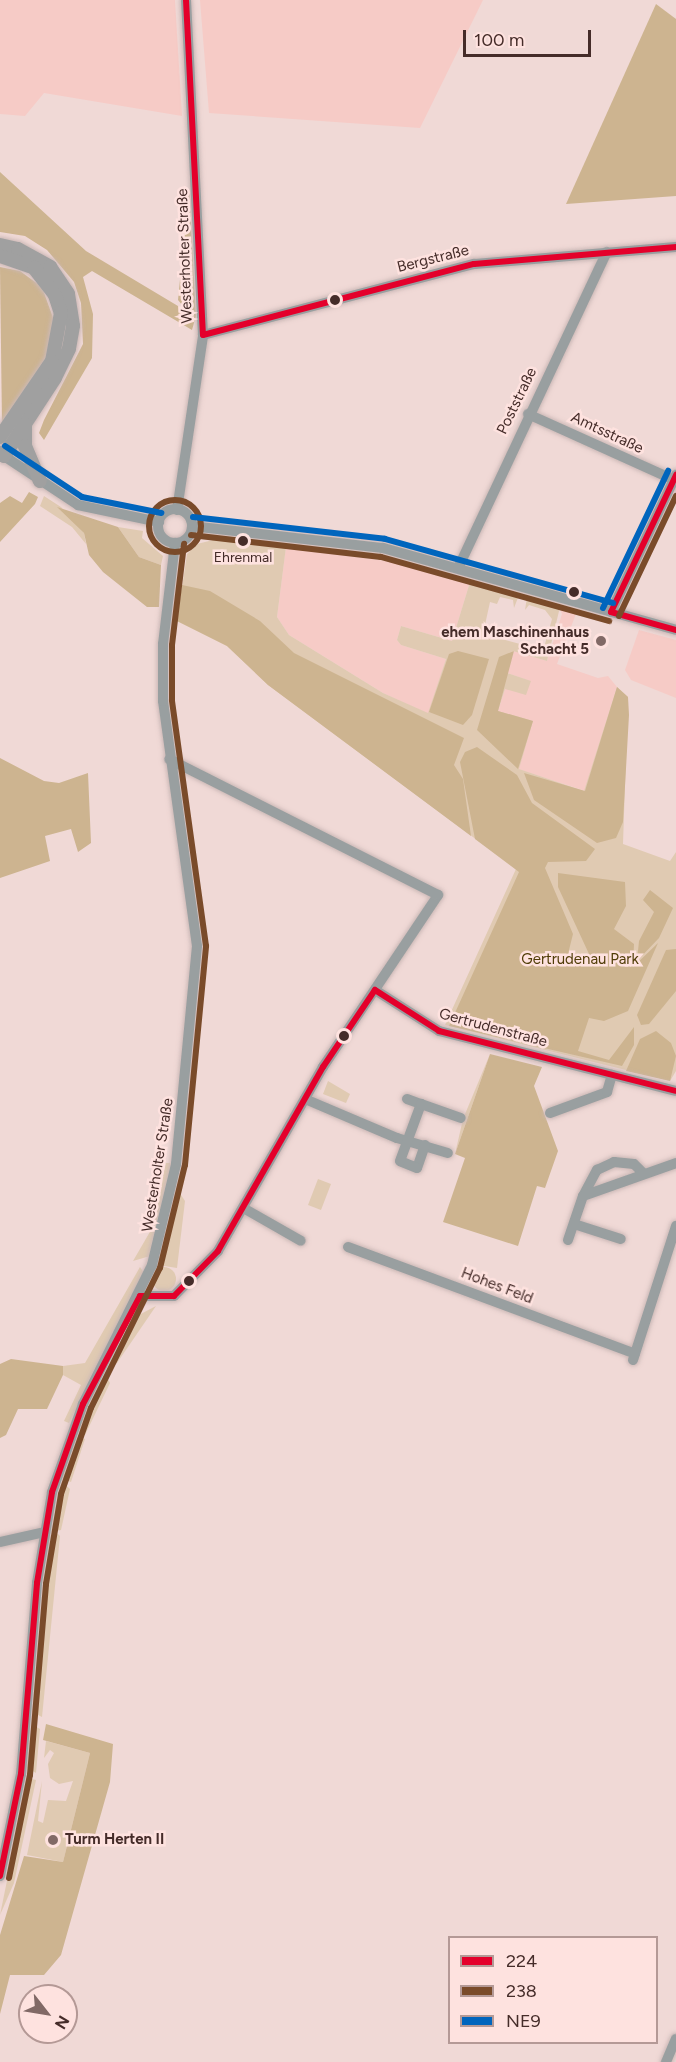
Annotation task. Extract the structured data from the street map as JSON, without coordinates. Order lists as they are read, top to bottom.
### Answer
{
  "streets": {
    "street": [
      "Westerholter Straße",
      "Bergstraße",
      "Poststraße",
      "Amtsstraße",
      "Gertrudenstraße",
      "Hohes Feld"
    ]
  },
  "crossings": [
    ["Westerholter Straße", "Bergstraße"],
    ["Bergstraße", "Poststraße"],
    ["Poststraße", "Amtsstraße"]
  ],
  "parks": ["Gertrudenau Park"],
  "places": ["Ehrenmal", "ehem Maschinenhaus Schacht 5", "Turm Herten II"],
  "lines": ["transit line 224", "transit line NE9", "transit line 238"],
  "legend": ["224", "238", "NE9"],
  "scale_bar": "100 m",
  "north": "bottom right"
}
